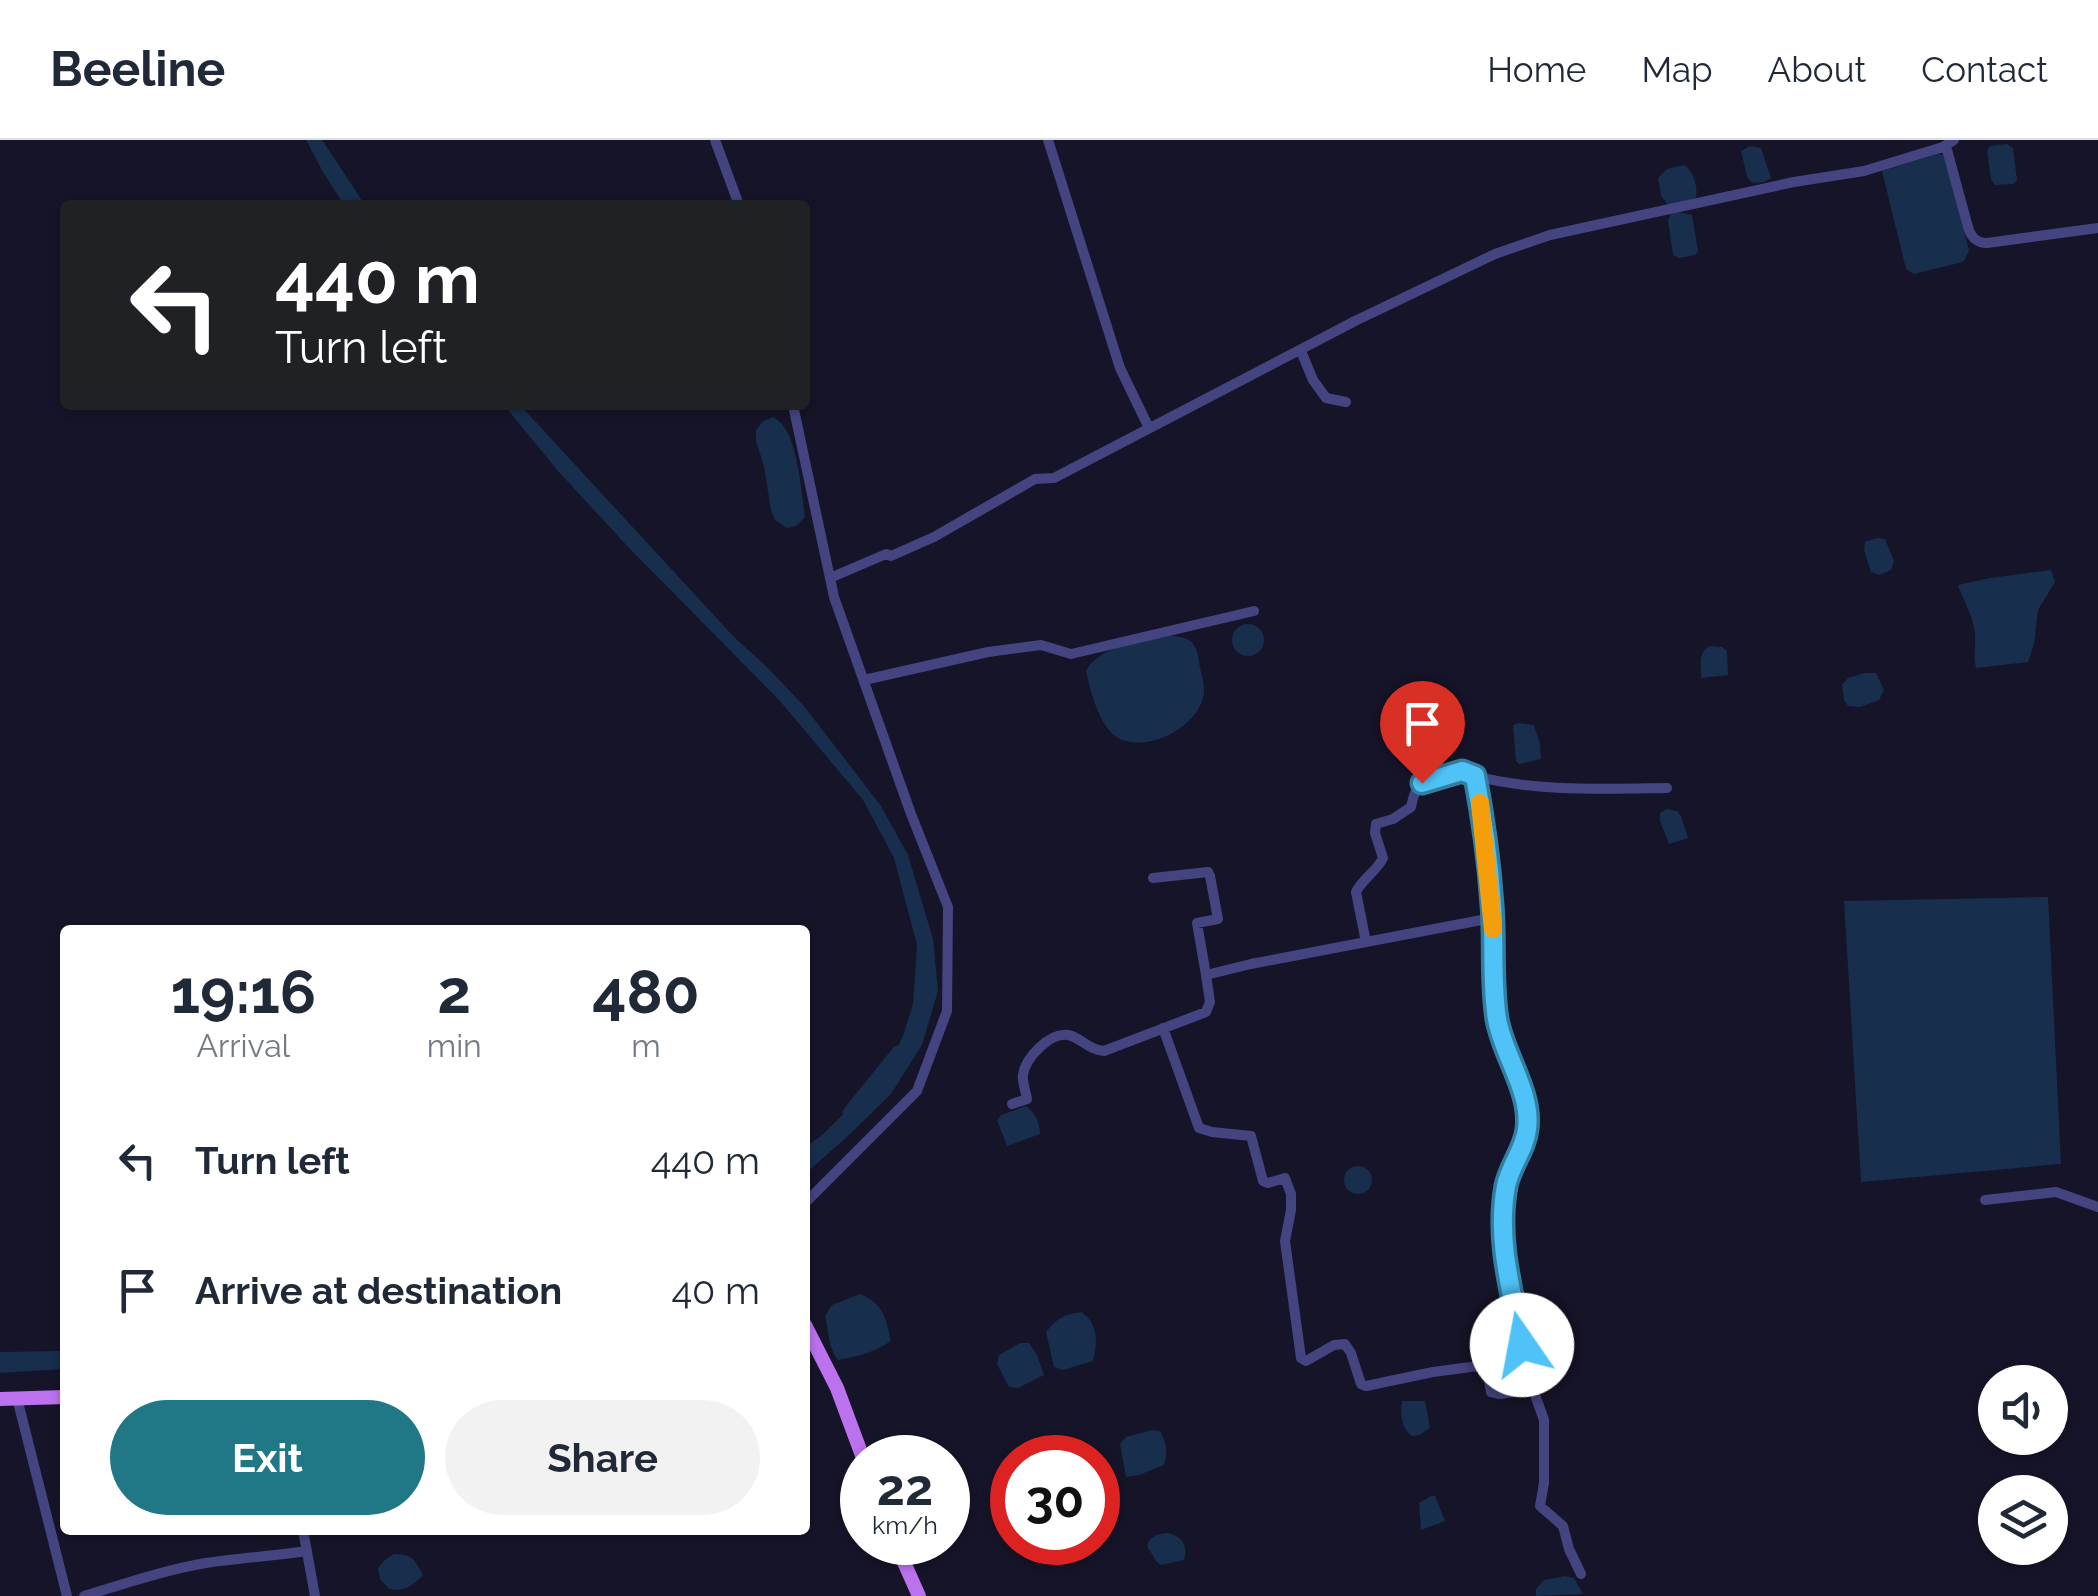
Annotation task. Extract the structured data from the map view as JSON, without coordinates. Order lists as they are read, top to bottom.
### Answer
{
  "page": {
    "header": "Beeline",
    "nav": [
      "Home",
      "Map",
      "About",
      "Contact"
    ],
    "turn": ["440 m", "Turn left"],
    "eta": [
      "19:16",
      "Arrival",
      "2",
      "min",
      "480",
      "m"
    ],
    "list": [
      {
        "name": "Turn left",
        "value": "440 m"
      },
      {
        "name": "Arrive at destination",
        "value": "40 m"
      }
    ],
    "buttons": ["Exit", "Share"],
    "speed": "22 km/h",
    "limit": "30"
  }
}
